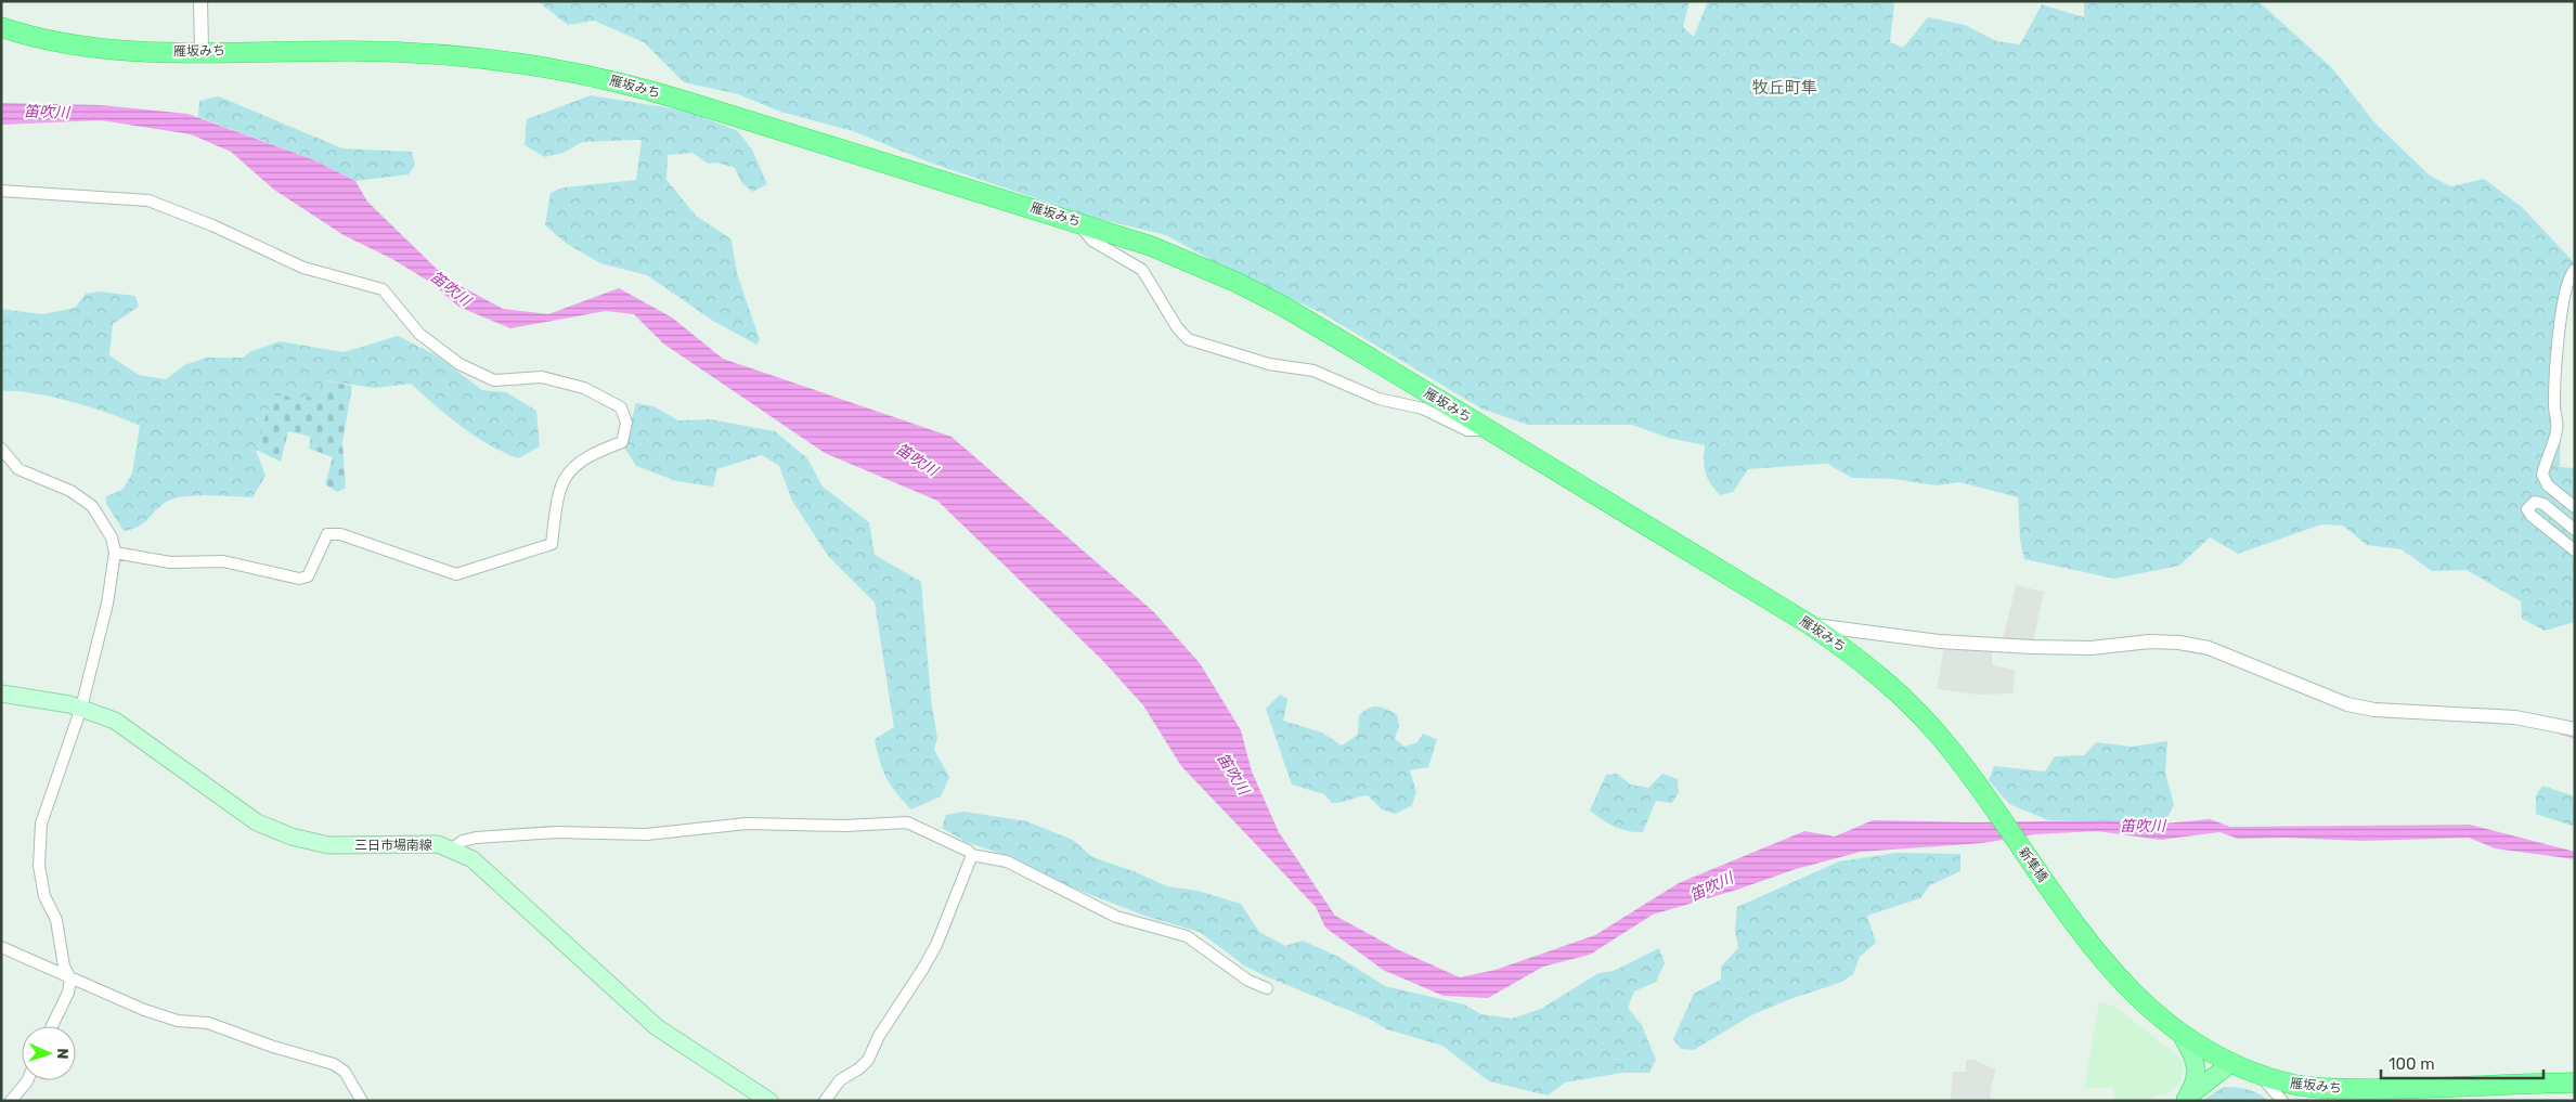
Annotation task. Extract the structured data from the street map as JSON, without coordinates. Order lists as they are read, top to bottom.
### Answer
{
  "streets": {
    "highway": ["雁坂みち", "新隼橋"],
    "main road": ["三日市場南線"]
  },
  "crossings": [
    ["雁坂みち", "新隼橋"]
  ],
  "districts": ["牧丘町隼"],
  "water": ["笛吹川"],
  "scale_bar": "100 m",
  "north": "right"
}
